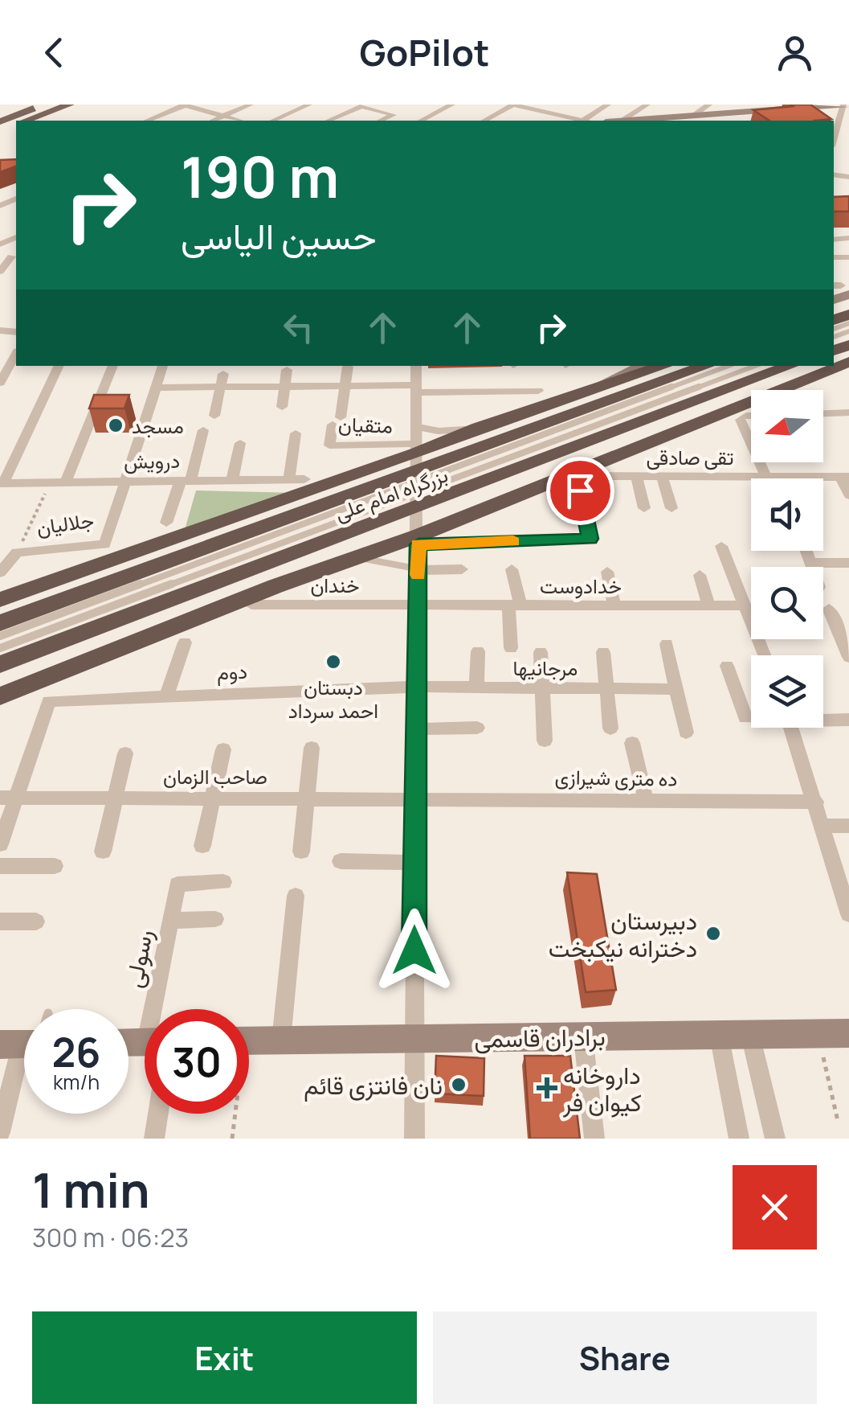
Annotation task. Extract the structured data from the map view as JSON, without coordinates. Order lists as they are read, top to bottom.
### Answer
{
  "streets": {
    "highway": ["بزرگراه امام علی"],
    "main road": ["برادران قاسمی"],
    "street": [
      "متقیان",
      "تقی صادقی",
      "درویش",
      "جلالیان",
      "خندان",
      "خدادوست",
      "مرجانیها",
      "دوم",
      "صاحب الزمان",
      "ده متری شیرازی",
      "رسولی"
    ]
  },
  "crossings": [
    ["درویش", "جلالیان"],
    ["خندان", "خدادوست"],
    ["مرجانیها", "دوم"],
    ["دوم", "صاحب الزمان"],
    ["صاحب الزمان", "ده متری شیرازی"]
  ],
  "places": {
    "other": [
      "مسجد",
      "دبستان احمد سرداد",
      "دبیرستان دخترانه نیکبخت",
      "نان فانتزی قائم"
    ],
    "health": ["داروخانه کیوان فر"]
  },
  "north": "left",
  "page": {
    "header": "GoPilot",
    "turn": ["190 m", "حسین الیاسی"],
    "speed": "26 km/h",
    "limit": "30",
    "heading": ["1 min", "300 m · 06:23"],
    "buttons": ["Exit", "Share"]
  }
}
